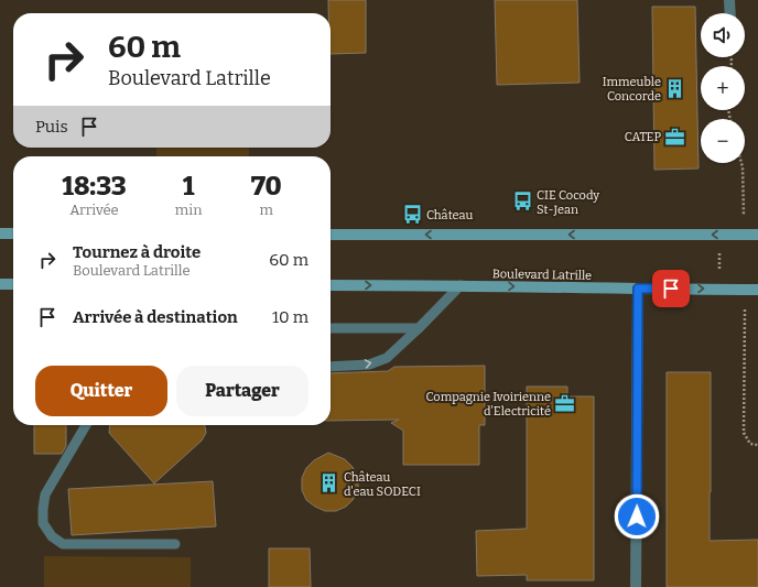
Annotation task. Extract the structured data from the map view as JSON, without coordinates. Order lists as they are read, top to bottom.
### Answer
{
  "streets": {
    "main road": ["Boulevard Latrille"]
  },
  "places": {
    "building": ["Immeuble Concorde", "Château d'eau SODECI"],
    "office": ["CATEP", "Compagnie Ivoirienne d'Electricité"],
    "bus stop": ["CIE Cocody St-Jean", "Château"]
  },
  "page": {
    "map_buttons": ["+", "−"],
    "turn": ["60 m", "Boulevard Latrille"],
    "then": "Puis",
    "eta": [
      "18:33",
      "Arrivée",
      "1",
      "min",
      "70",
      "m"
    ],
    "list": [
      {
        "name": "Tournez à droite",
        "note": "Boulevard Latrille",
        "value": "60 m"
      },
      {
        "name": "Arrivée à destination",
        "value": "10 m"
      }
    ],
    "buttons": ["Quitter", "Partager"]
  }
}
